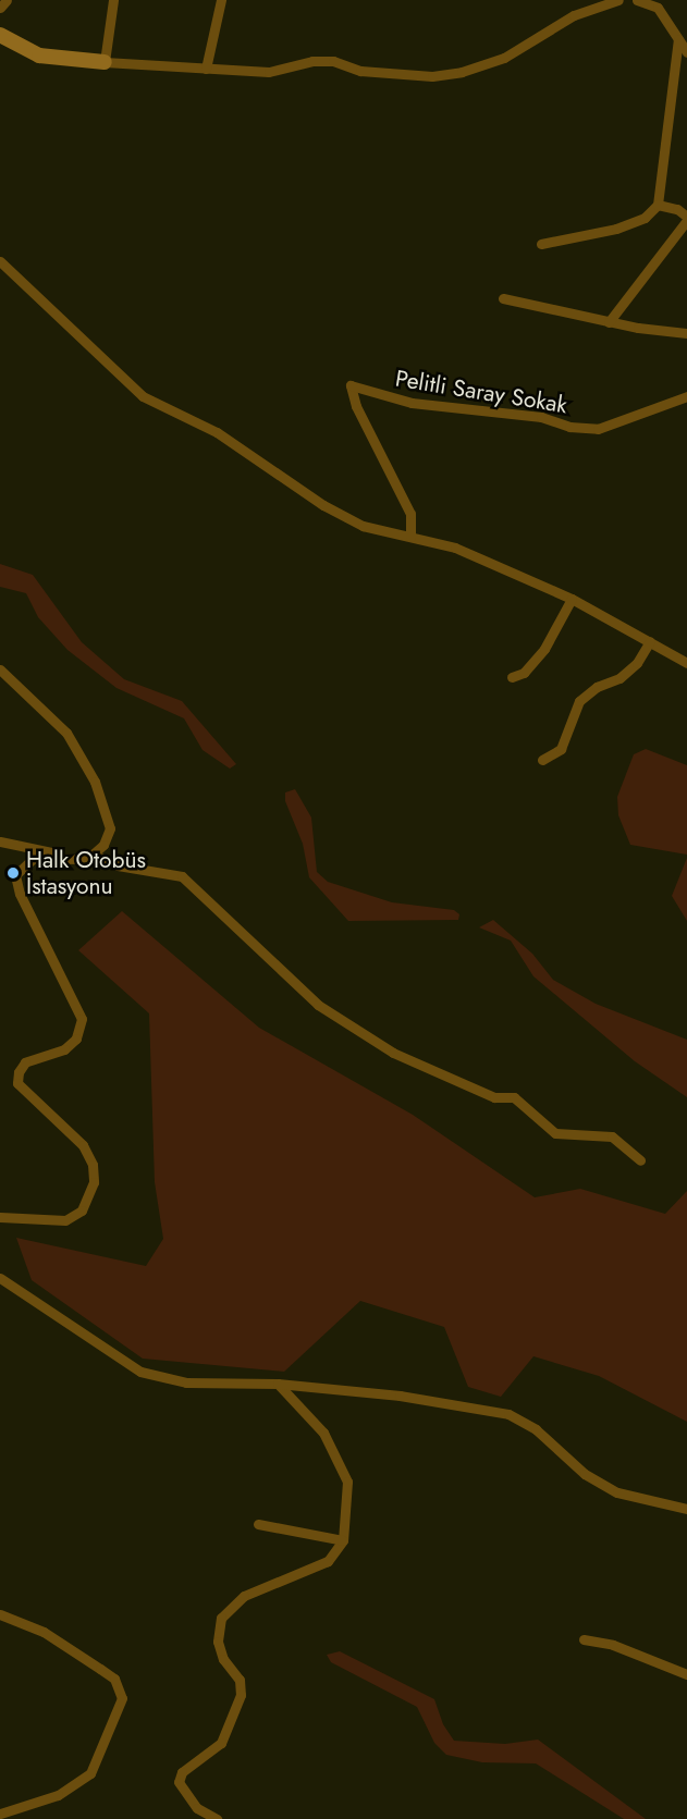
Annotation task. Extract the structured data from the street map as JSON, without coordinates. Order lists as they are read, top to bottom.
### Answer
{
  "streets": {
    "street": ["Pelitli Saray Sokak"]
  },
  "places": ["Halk Otobüs İstasyonu"]
}
